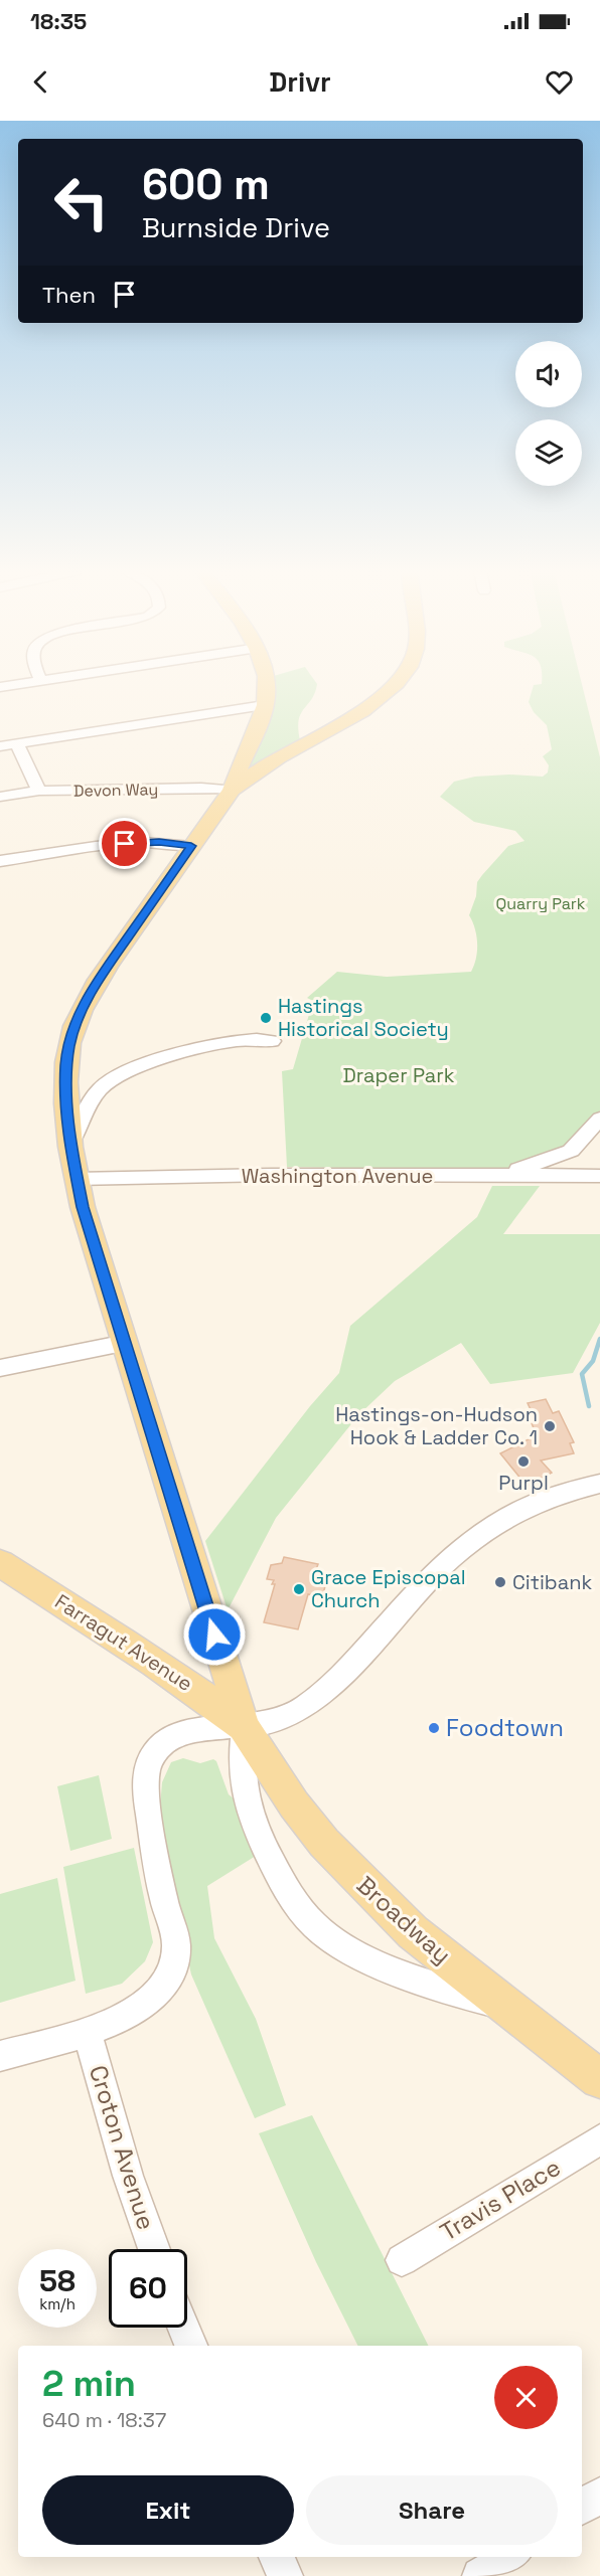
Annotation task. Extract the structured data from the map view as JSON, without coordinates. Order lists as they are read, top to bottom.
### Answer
{
  "streets": {
    "main road": ["Farragut Avenue", "Broadway"],
    "street": [
      "Devon Way",
      "Washington Avenue",
      "Croton Avenue",
      "Travis Place"
    ]
  },
  "crossings": [
    ["Farragut Avenue", "Broadway"]
  ],
  "parks": ["Quarry Park", "Draper Park"],
  "places": [
    "Hastings Historical Society",
    "Hastings-on-Hudson Hook & Ladder Co. 1",
    "Purpl",
    "Citibank",
    "Grace Episcopal Church",
    "Foodtown"
  ],
  "page": {
    "status": "18:35",
    "header": "Drivr",
    "turn": ["600 m", "Burnside Drive"],
    "then": "Then",
    "speed": "58 km/h",
    "limit": "60",
    "heading": ["2 min", "640 m · 18:37"],
    "buttons": ["Exit", "Share"]
  }
}
